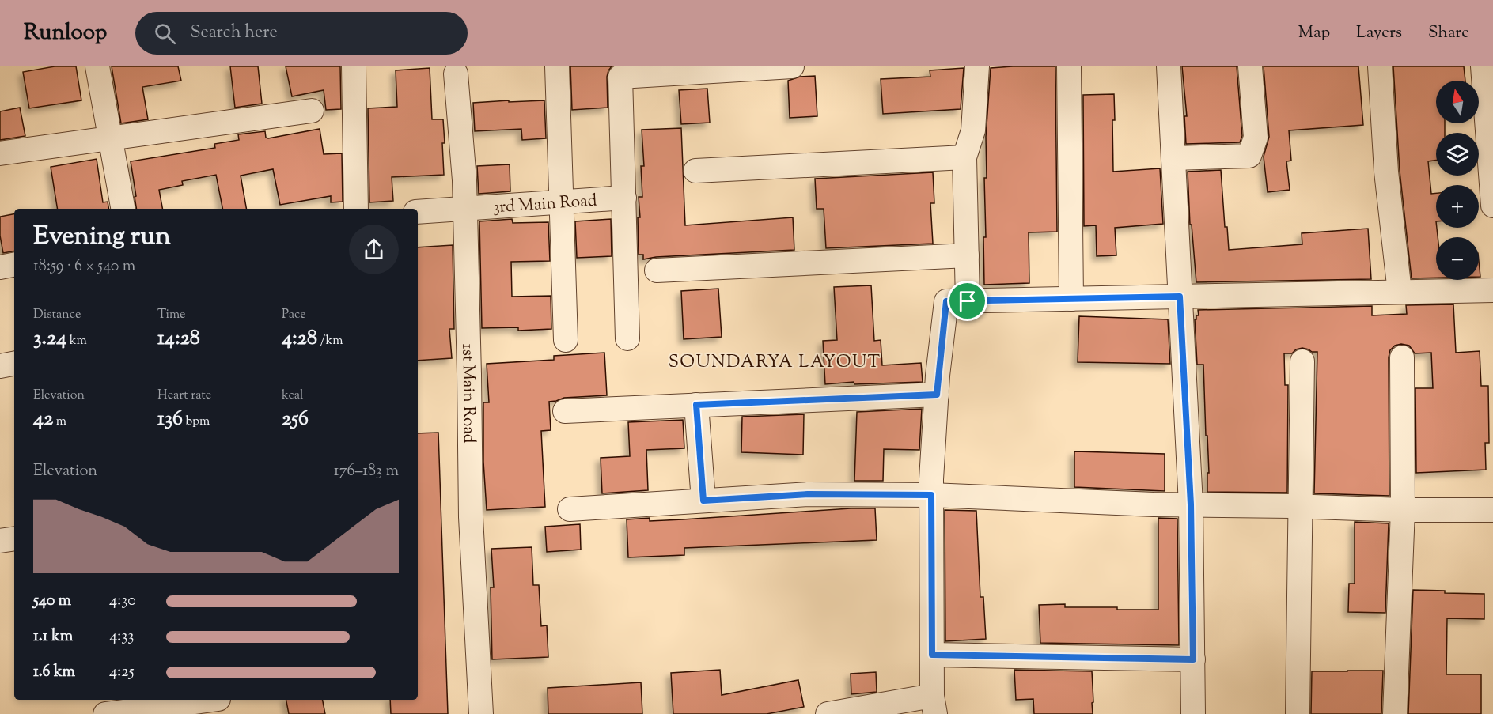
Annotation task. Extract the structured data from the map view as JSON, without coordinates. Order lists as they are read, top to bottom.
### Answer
{
  "streets": {
    "street": ["3rd Main Road", "1st Main Road"]
  },
  "crossings": [
    ["3rd Main Road", "1st Main Road"]
  ],
  "districts": ["SOUNDARYA LAYOUT"],
  "north": "top",
  "page": {
    "header": "Runloop",
    "search": "Search here",
    "nav": ["Map", "Layers", "Share"],
    "map_buttons": ["+", "−"],
    "heading": ["Evening run", "18:59 · 6 × 540 m"],
    "stats": [
      ["Distance", "3.24 km"],
      ["Time", "14:28"],
      ["Pace", "4:28 /km"],
      ["Elevation", "42 m"],
      ["Heart rate", "136 bpm"],
      ["kcal", "256"]
    ],
    "chart": ["Elevation", "176–183 m"],
    "list": [
      {
        "name": "540 m",
        "note": "4:30"
      },
      {
        "name": "1.1 km",
        "note": "4:33"
      },
      {
        "name": "1.6 km",
        "note": "4:25"
      }
    ]
  }
}
